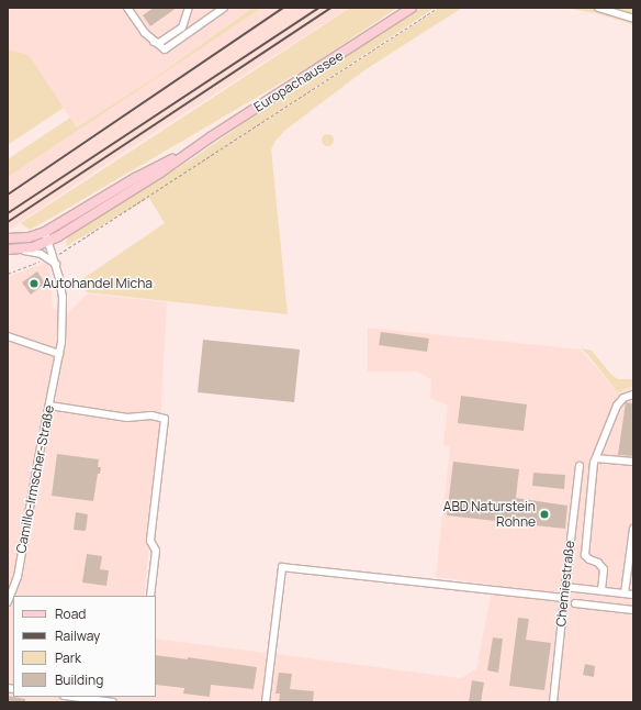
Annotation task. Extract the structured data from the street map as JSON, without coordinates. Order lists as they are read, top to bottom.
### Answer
{
  "streets": {
    "main road": ["Europachaussee"],
    "street": ["Camillo-Irmscher-Straße", "Chemiestraße"]
  },
  "crossings": [
    ["Europachaussee", "Camillo-Irmscher-Straße"]
  ],
  "places": ["Autohandel Micha", "ABD Naturstein Rohne"],
  "legend": [
    "Road",
    "Railway",
    "Park",
    "Building"
  ]
}
